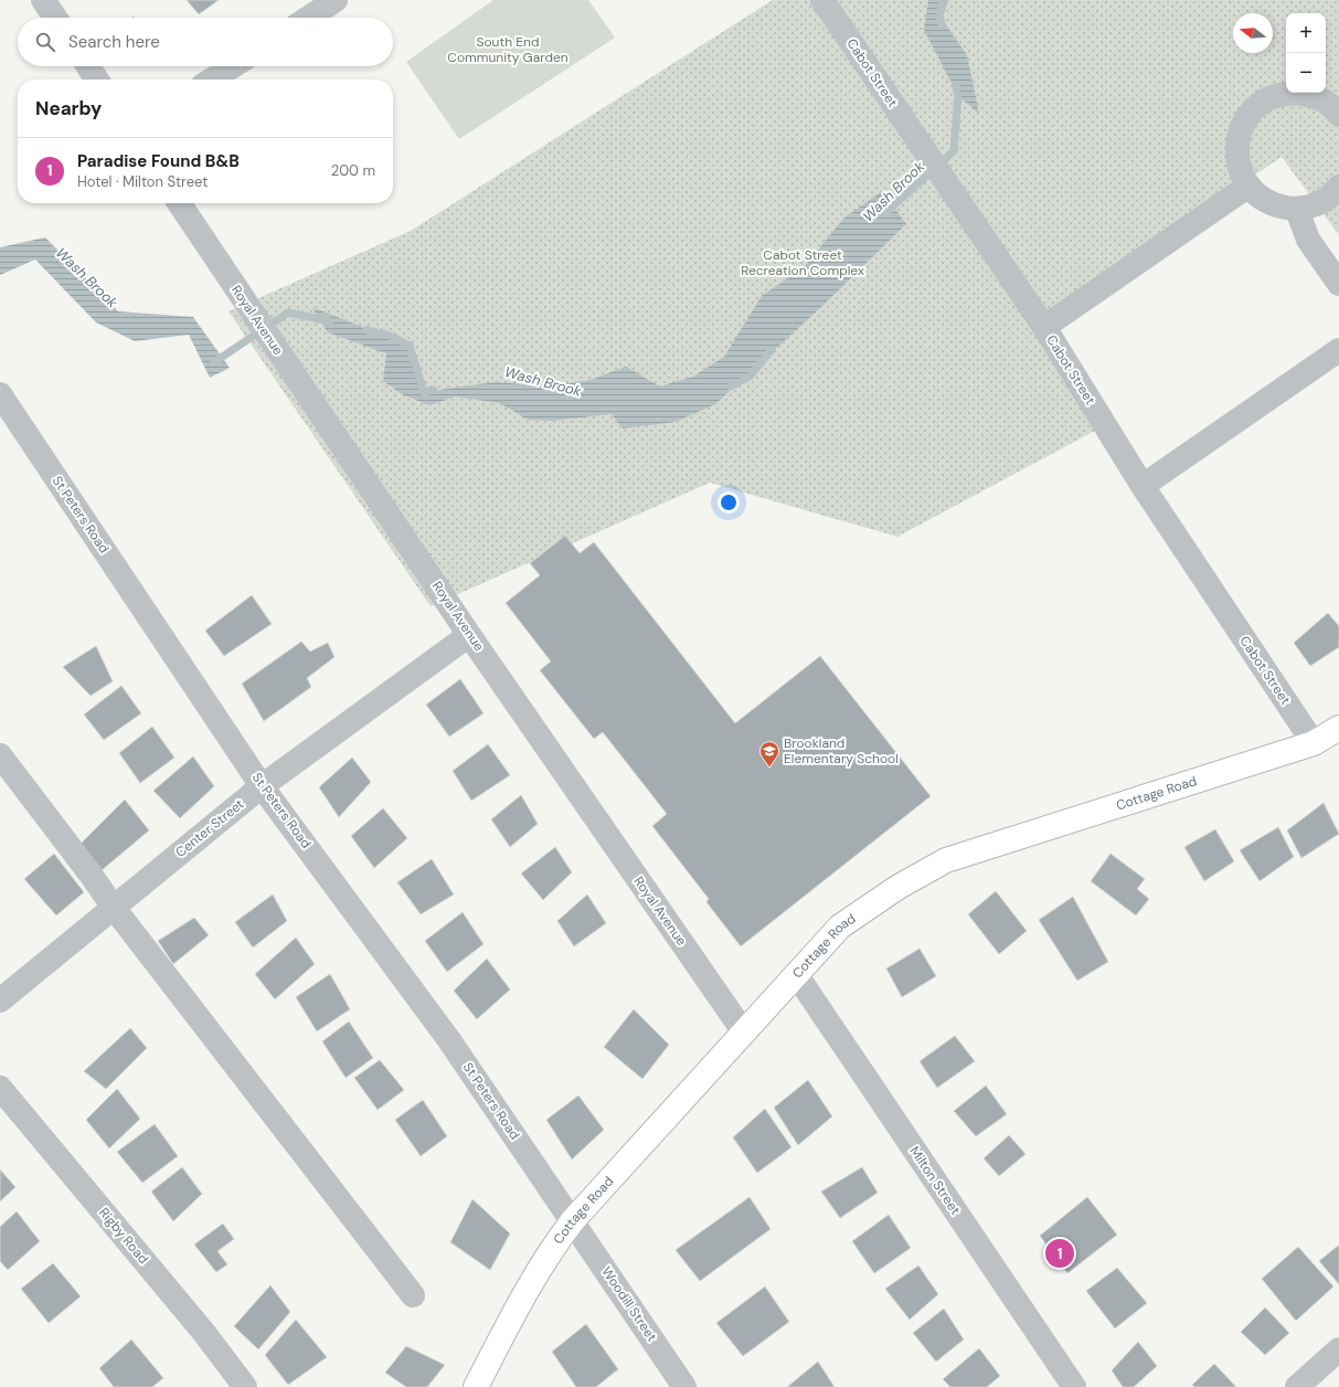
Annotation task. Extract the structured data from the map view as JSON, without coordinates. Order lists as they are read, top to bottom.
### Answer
{
  "streets": {
    "main road": ["Cottage Road"],
    "street": [
      "Cabot Street",
      "Royal Avenue",
      "St Peters Road",
      "Center Street",
      "Milton Street",
      "Rigby Road",
      "Woodill Street"
    ]
  },
  "crossings": [
    ["Cabot Street", "Cottage Road"],
    ["Royal Avenue", "Cottage Road"],
    ["Royal Avenue", "Center Street"],
    ["St Peters Road", "Cottage Road"],
    ["St Peters Road", "Center Street"],
    ["St Peters Road", "Woodill Street"],
    ["Cottage Road", "Milton Street"],
    ["Cottage Road", "Woodill Street"]
  ],
  "water": ["Wash Brook"],
  "parks": ["South End Community Garden", "Cabot Street Recreation Complex"],
  "places": {
    "school or university": ["Brookland Elementary School"]
  },
  "north": "left",
  "page": {
    "map_buttons": ["+", "−"],
    "search": "Search here",
    "heading": "Nearby",
    "list": [
      {
        "mark": "1",
        "name": "Paradise Found B&B",
        "note": "Hotel · Milton Street",
        "value": "200 m"
      }
    ],
    "pins": "1"
  }
}
